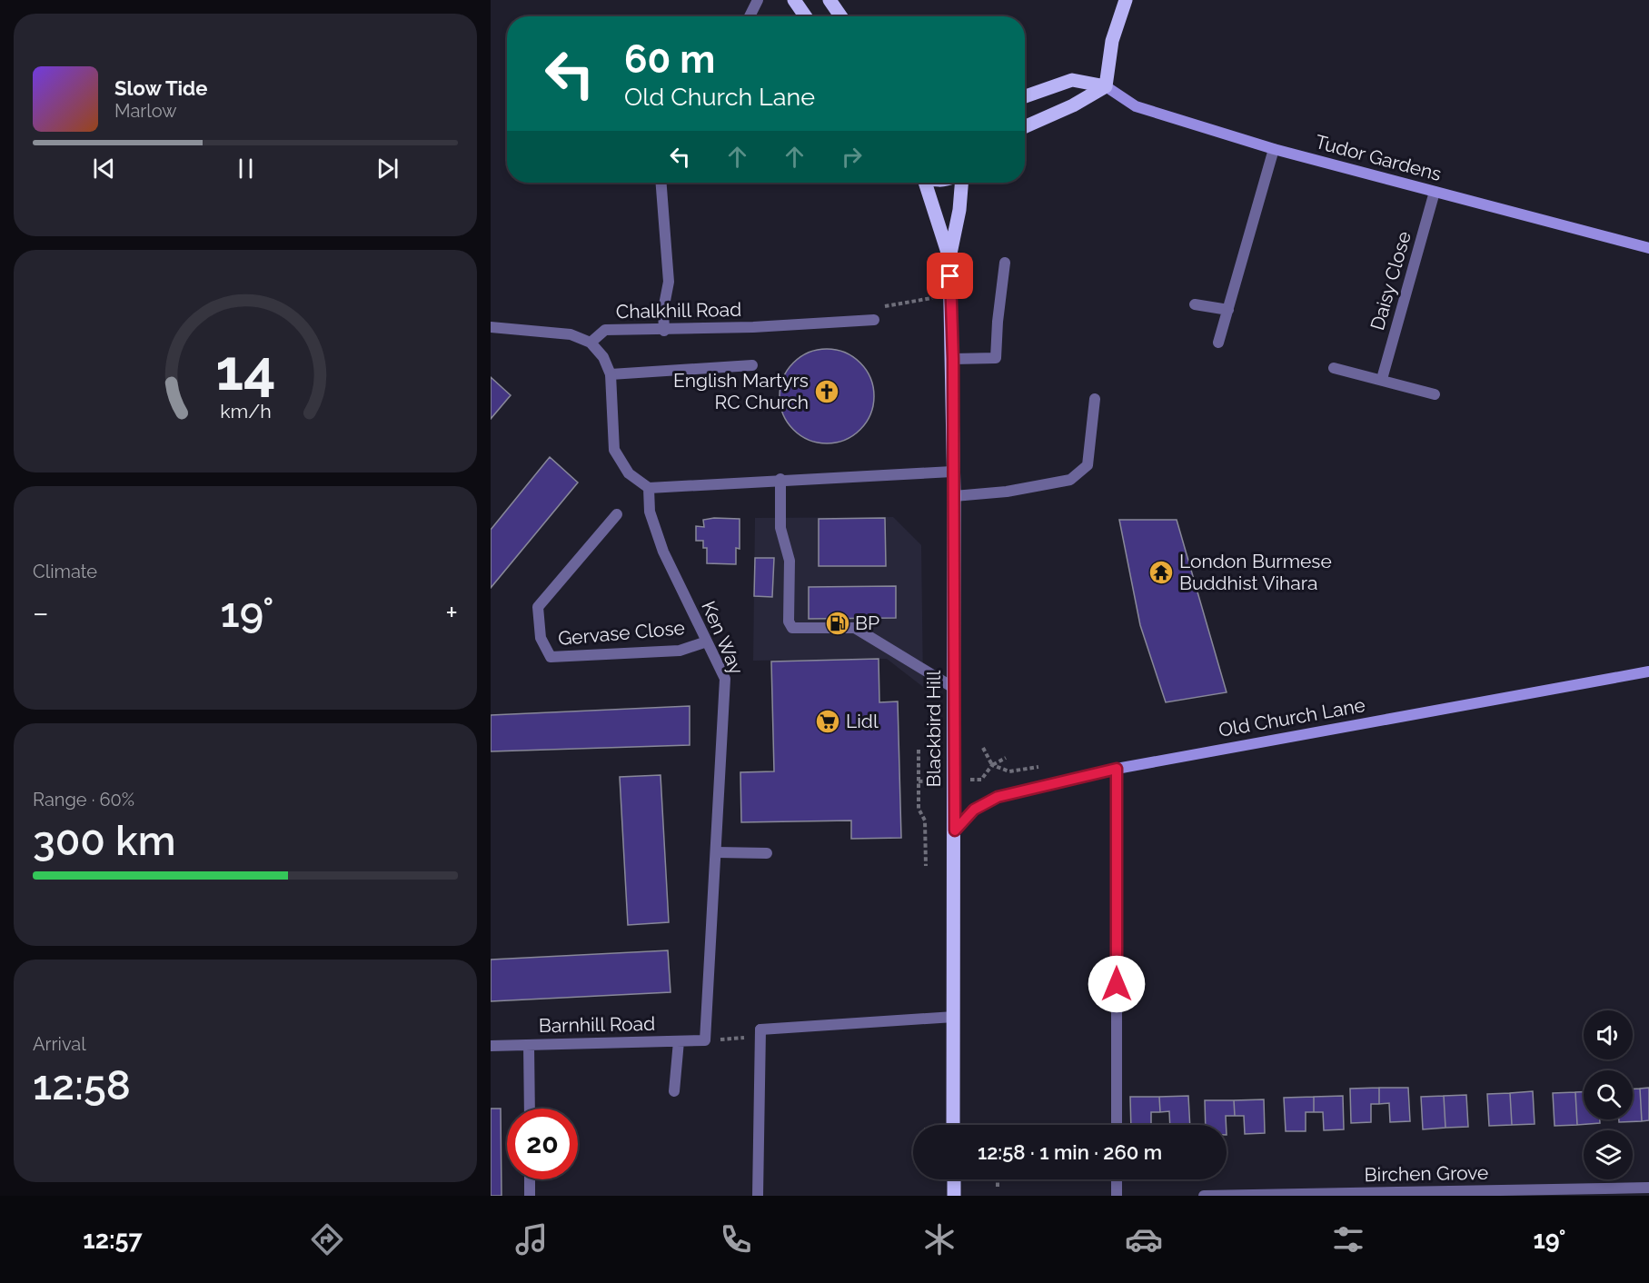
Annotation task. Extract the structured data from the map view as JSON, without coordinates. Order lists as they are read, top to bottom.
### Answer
{
  "streets": {
    "main road": ["Tudor Gardens", "Old Church Lane", "Blackbird Hill"],
    "street": [
      "Daisy Close",
      "Chalkhill Road",
      "Gervase Close",
      "Ken Way",
      "Barnhill Road",
      "Birchen Grove"
    ]
  },
  "crossings": [
    ["Tudor Gardens", "Daisy Close"],
    ["Gervase Close", "Ken Way"],
    ["Ken Way", "Barnhill Road"],
    ["Old Church Lane", "Blackbird Hill"]
  ],
  "places": {
    "church": ["English Martyrs RC Church"],
    "temple": ["London Burmese Buddhist Vihara"],
    "fuel station": ["BP"],
    "supermarket": ["Lidl"]
  },
  "page": {
    "turn": ["60 m", "Old Church Lane"],
    "song": ["Slow Tide", "Marlow"],
    "tile": [
      "Climate",
      ["Range · 60%", "300 km"],
      ["Arrival", "12:58"]
    ],
    "heat": ["−", "19°", "+"],
    "limit": "20",
    "trip": "12:58 · 1 min · 260 m",
    "tabs": ["12:57", "19°"],
    "gauge": ["14", "km/h"]
  }
}
